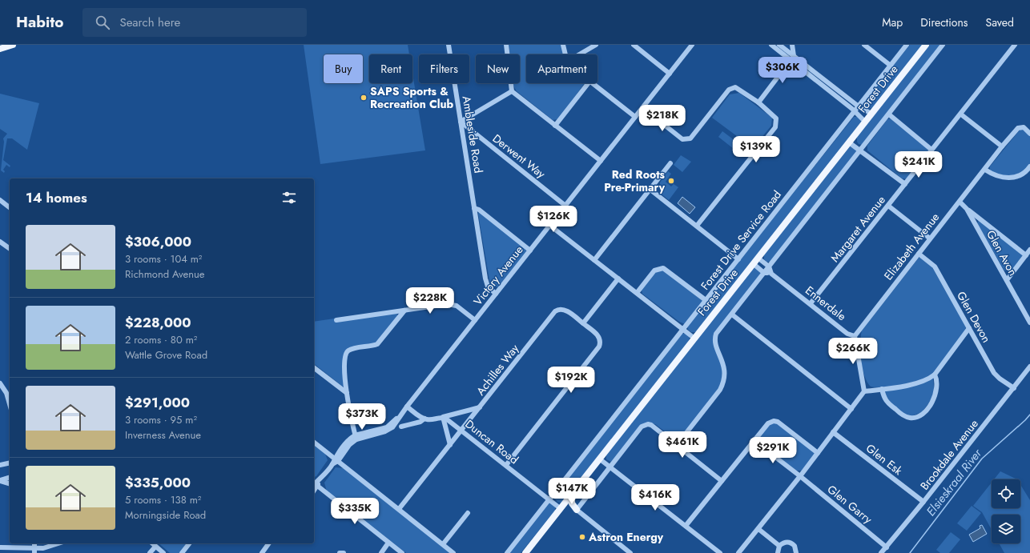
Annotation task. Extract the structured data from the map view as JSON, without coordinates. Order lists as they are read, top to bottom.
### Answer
{
  "streets": {
    "main road": ["Forest Drive"],
    "street": [
      "Ambleside Road",
      "Derwent Way",
      "Margaret Avenue",
      "Forest Drive Service Road",
      "Elizabeth Avenue",
      "Glen Avon",
      "Victory Avenue",
      "Ennerdale",
      "Glen Devon",
      "Achilles Way",
      "Duncan Road",
      "Brookdale Avenue",
      "Glen Esk",
      "Glen Garry"
    ]
  },
  "crossings": [
    ["Forest Drive", "Duncan Road"],
    ["Ambleside Road", "Derwent Way"],
    ["Ambleside Road", "Victory Avenue"],
    ["Derwent Way", "Victory Avenue"],
    ["Margaret Avenue", "Ennerdale"],
    ["Forest Drive Service Road", "Duncan Road"],
    ["Elizabeth Avenue", "Glen Avon"],
    ["Elizabeth Avenue", "Ennerdale"],
    ["Elizabeth Avenue", "Glen Devon"],
    ["Glen Devon", "Brookdale Avenue"],
    ["Achilles Way", "Duncan Road"],
    ["Brookdale Avenue", "Glen Esk"],
    ["Brookdale Avenue", "Glen Garry"]
  ],
  "water": ["Elsieskraal River"],
  "places": ["SAPS Sports & Recreation Club", "Red Roots Pre-Primary", "Astron Energy"],
  "page": {
    "header": "Habito",
    "search": "Search here",
    "nav": ["Map", "Directions", "Saved"],
    "chip": [
      "Buy",
      "Rent",
      "Filters",
      "New",
      "Apartment"
    ],
    "price": [
      "$306K",
      "$218K",
      "$139K",
      "$241K",
      "$126K",
      "$228K",
      "$266K",
      "$192K",
      "$373K",
      "$461K",
      "$291K",
      "$147K",
      "$416K",
      "$335K"
    ],
    "heading": "14 homes",
    "list": [
      {
        "name": "$306,000",
        "note": "3 rooms · 104 m² · Richmond Avenue"
      },
      {
        "name": "$228,000",
        "note": "2 rooms · 80 m² · Wattle Grove Road"
      },
      {
        "name": "$291,000",
        "note": "3 rooms · 95 m² · Inverness Avenue"
      },
      {
        "name": "$335,000",
        "note": "5 rooms · 138 m² · Morningside Road"
      }
    ]
  }
}
